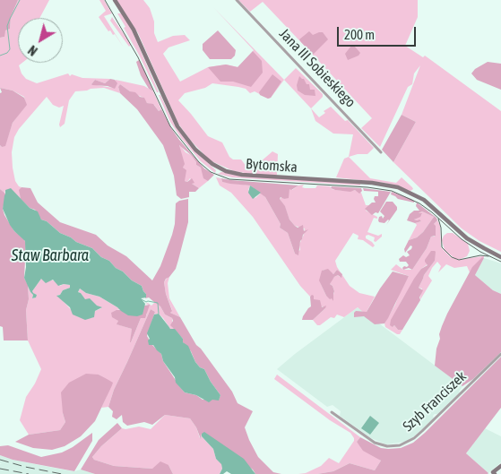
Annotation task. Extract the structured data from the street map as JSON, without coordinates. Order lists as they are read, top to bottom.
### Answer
{
  "streets": {
    "street": ["Jana III Sobieskiego", "Bytomska", "Szyb Franciszek"]
  },
  "water": ["Staw Barbara"],
  "scale_bar": "200 m",
  "north": "bottom left"
}
